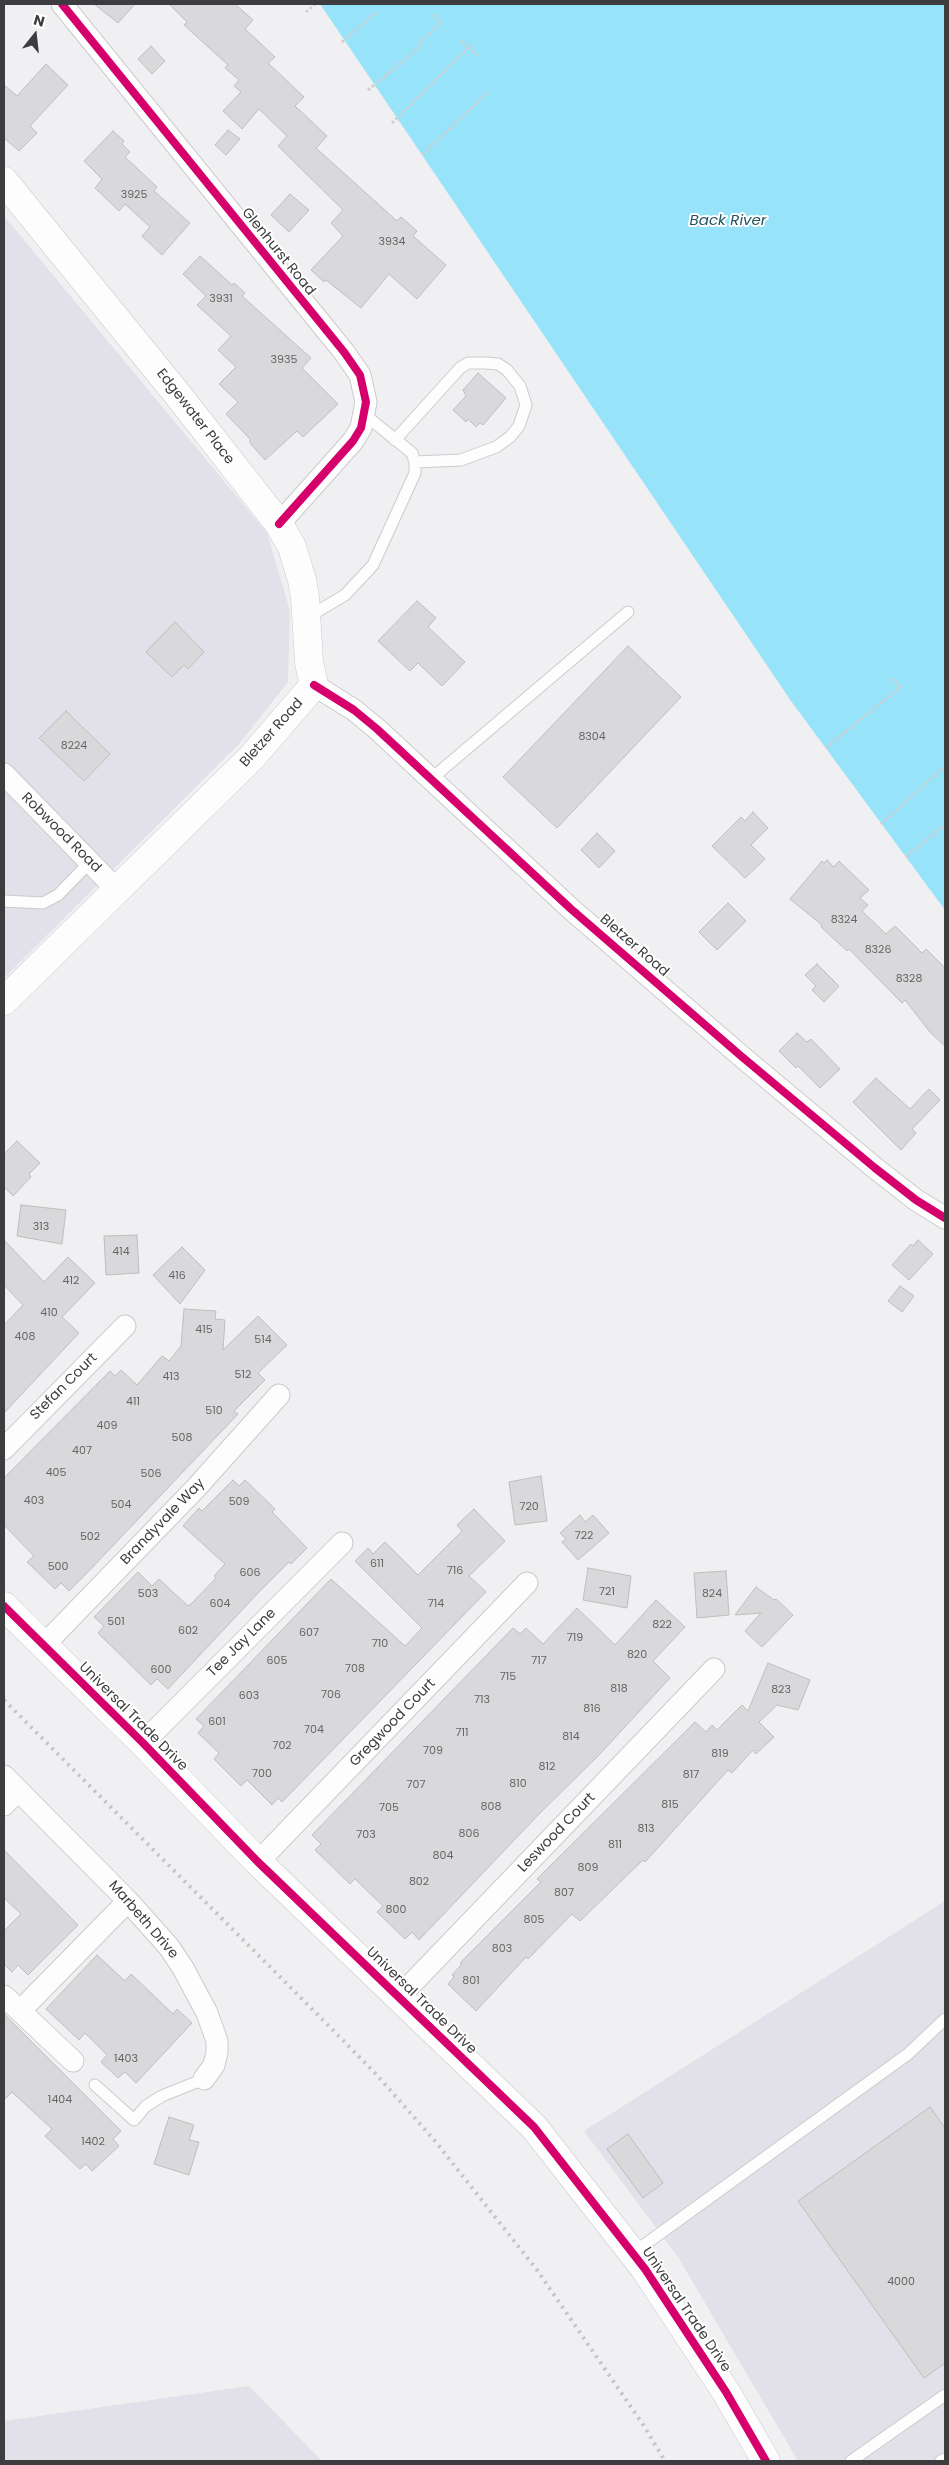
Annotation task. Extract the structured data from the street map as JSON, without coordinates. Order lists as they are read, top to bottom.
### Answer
{
  "streets": {
    "street": [
      "Glenhurst Road",
      "Edgewater Place",
      "Bletzer Road",
      "Robwood Road",
      "Stefan Court",
      "Brandyvale Way",
      "Tee Jay Lane",
      "Universal Trade Drive",
      "Gregwood Court",
      "Leswood Court",
      "Marbeth Drive"
    ]
  },
  "crossings": [
    ["Glenhurst Road", "Edgewater Place"],
    ["Edgewater Place", "Bletzer Road"],
    ["Bletzer Road", "Robwood Road"],
    ["Brandyvale Way", "Universal Trade Drive"],
    ["Tee Jay Lane", "Universal Trade Drive"],
    ["Universal Trade Drive", "Gregwood Court"],
    ["Universal Trade Drive", "Leswood Court"]
  ],
  "water": ["Back River"],
  "house_numbers": [
    "3925",
    "3934",
    "3931",
    "3935",
    "8304",
    "8224",
    "8324",
    "8326",
    "8328",
    "313",
    "414",
    "416",
    "412",
    "410",
    "415",
    "408",
    "514",
    "512",
    "413",
    "411",
    "510",
    "409",
    "508",
    "407",
    "405",
    "506",
    "403",
    "509",
    "504",
    "720",
    "722",
    "502",
    "611",
    "500",
    "716",
    "606",
    "721",
    "503",
    "824",
    "604",
    "714",
    "501",
    "822",
    "602",
    "607",
    "719",
    "710",
    "820",
    "605",
    "717",
    "708",
    "600",
    "715",
    "818",
    "823",
    "706",
    "603",
    "713",
    "816",
    "601",
    "704",
    "711",
    "814",
    "702",
    "709",
    "819",
    "812",
    "700",
    "817",
    "810",
    "707",
    "815",
    "808",
    "705",
    "813",
    "806",
    "703",
    "811",
    "804",
    "809",
    "802",
    "807",
    "800",
    "805",
    "803",
    "801",
    "1403",
    "1404",
    "1402",
    "4000"
  ],
  "north": "top"
}
